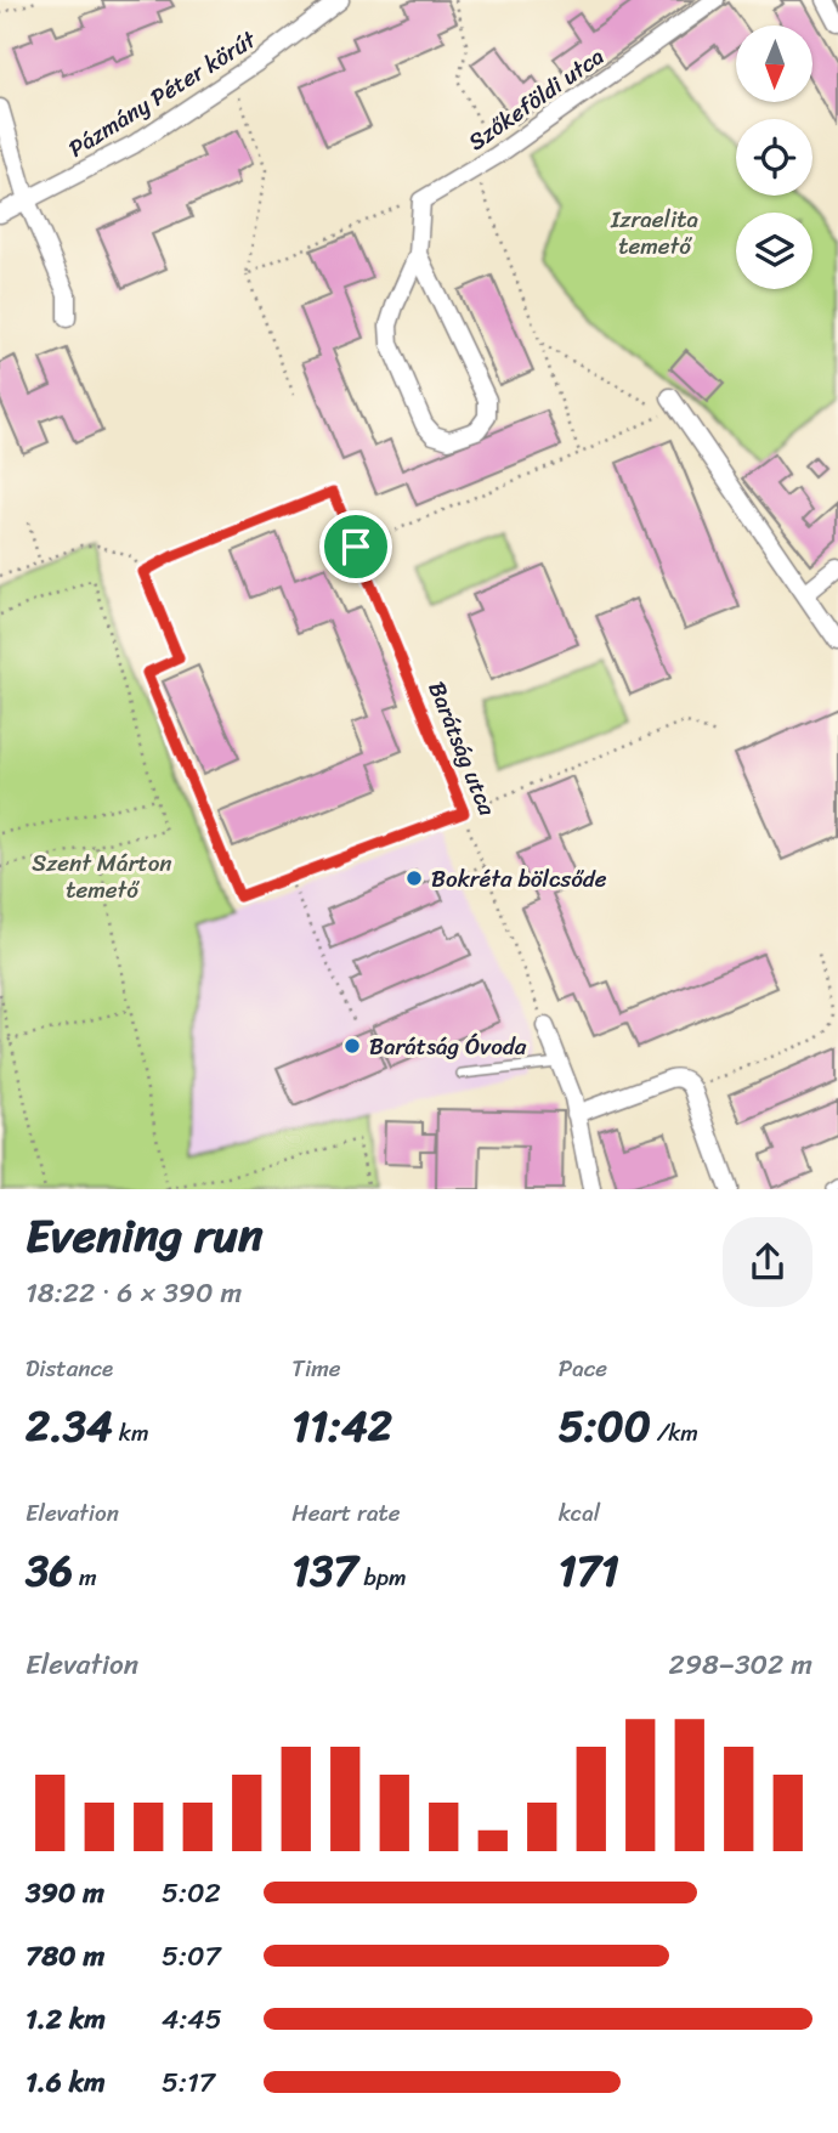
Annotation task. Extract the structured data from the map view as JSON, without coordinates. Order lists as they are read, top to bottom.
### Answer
{
  "streets": {
    "street": ["Pázmány Péter körút", "Szőkeföldi utca"],
    "path": ["Barátság utca"]
  },
  "parks": ["Izraelita temető", "Szent Márton temető"],
  "places": ["Bokréta bölcsőde", "Barátság Óvoda"],
  "north": "bottom",
  "page": {
    "heading": ["Evening run", "18:22 · 6 × 390 m"],
    "stats": [
      ["Distance", "2.34 km"],
      ["Time", "11:42"],
      ["Pace", "5:00 /km"],
      ["Elevation", "36 m"],
      ["Heart rate", "137 bpm"],
      ["kcal", "171"]
    ],
    "chart": ["Elevation", "298–302 m"],
    "list": [
      {
        "name": "390 m",
        "note": "5:02"
      },
      {
        "name": "780 m",
        "note": "5:07"
      },
      {
        "name": "1.2 km",
        "note": "4:45"
      },
      {
        "name": "1.6 km",
        "note": "5:17"
      }
    ]
  }
}
